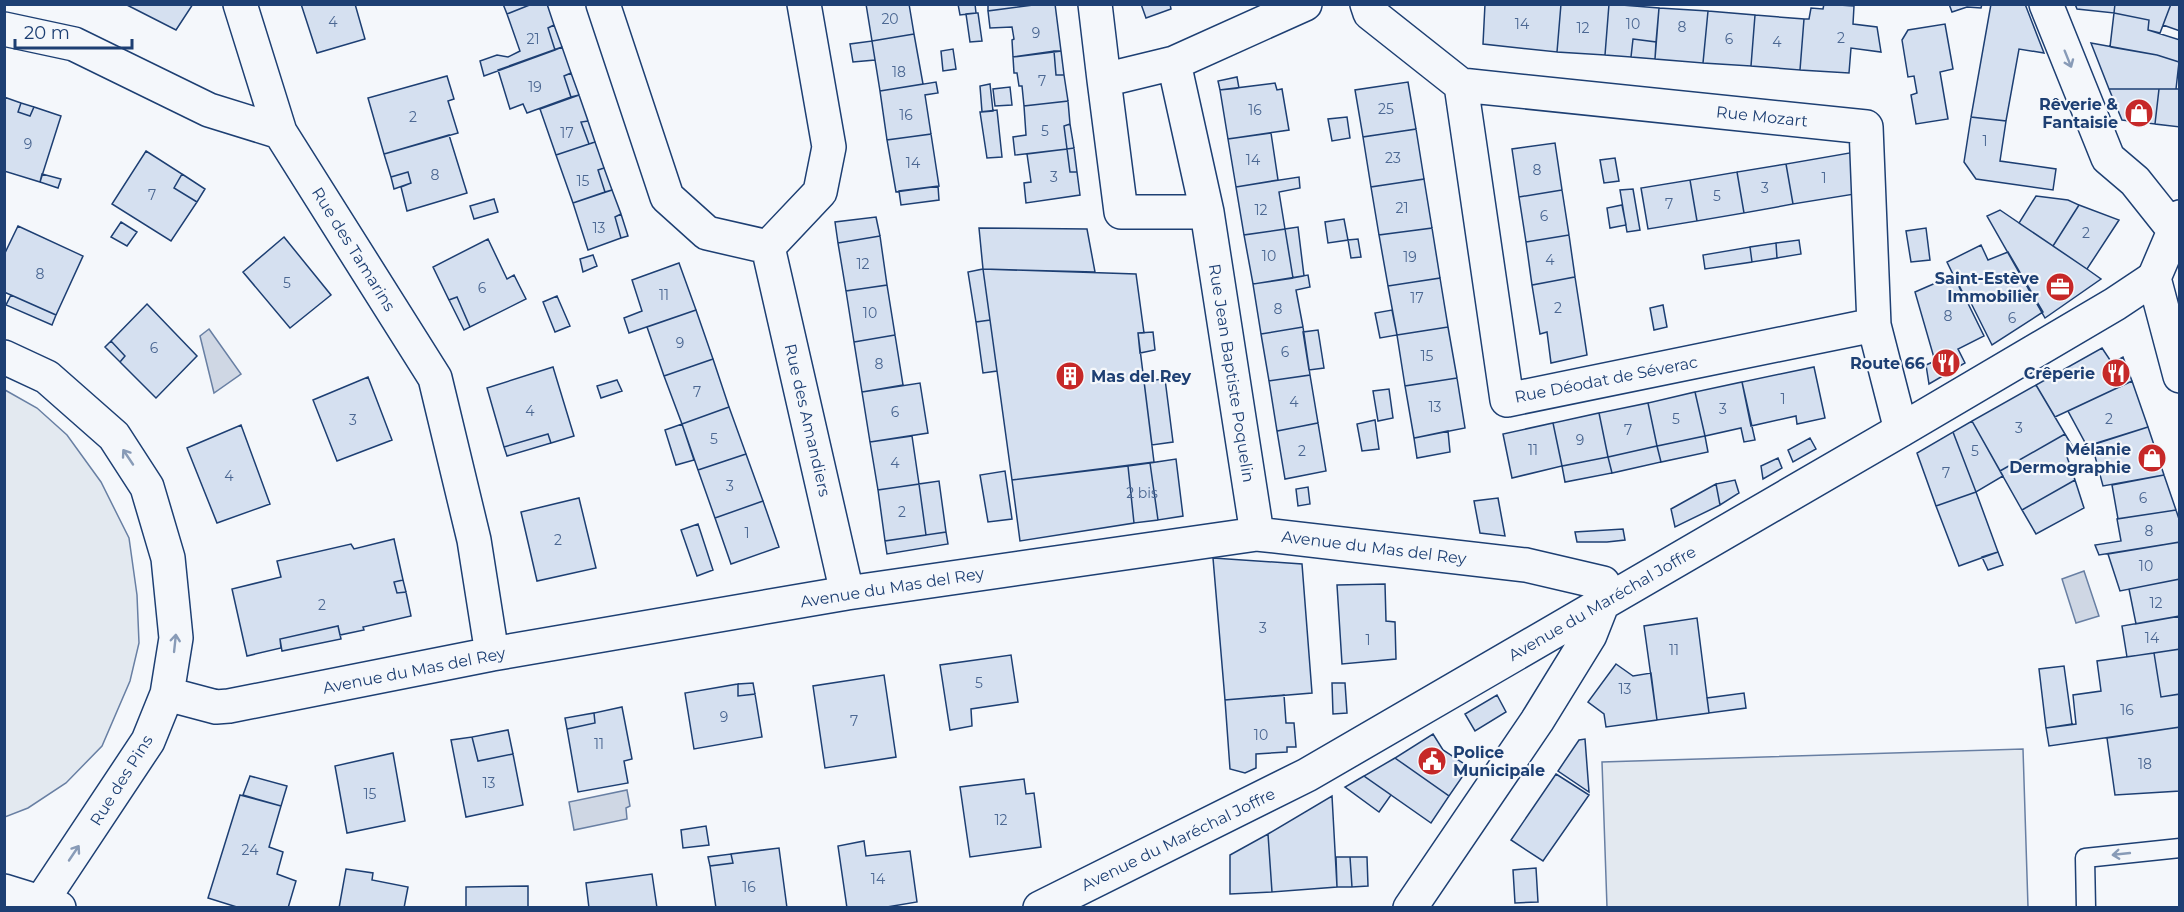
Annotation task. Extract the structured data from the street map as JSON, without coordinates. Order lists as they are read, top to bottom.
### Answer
{
  "streets": {
    "street": [
      "Rue Mozart",
      "Rue des Tamarins",
      "Rue Jean Baptiste Poquelin",
      "Rue Déodat de Séverac",
      "Rue des Amandiers",
      "Avenue du Mas del Rey",
      "Avenue du Maréchal Joffre",
      "Rue des Pins"
    ]
  },
  "crossings": [
    ["Rue Mozart", "Rue Déodat de Séverac"],
    ["Rue des Tamarins", "Avenue du Mas del Rey"],
    ["Rue Jean Baptiste Poquelin", "Avenue du Mas del Rey"],
    ["Rue des Amandiers", "Avenue du Mas del Rey"],
    ["Avenue du Mas del Rey", "Avenue du Maréchal Joffre"],
    ["Avenue du Mas del Rey", "Rue des Pins"]
  ],
  "one_way": ["Rue des Pins"],
  "places": {
    "shop": ["Rêverie & Fantaisie", "Mélanie Dermographie"],
    "office": ["Saint-Estève Immobilier"],
    "restaurant": ["Route 66", "Crêperie"],
    "building": ["Mas del Rey"],
    "public building": ["Police Municipale"]
  },
  "house_numbers": [
    "20",
    "4",
    "14",
    "10",
    "8",
    "12",
    "9",
    "2",
    "21",
    "6",
    "4",
    "18",
    "7",
    "19",
    "25",
    "16",
    "16",
    "2",
    "5",
    "17",
    "1",
    "9",
    "23",
    "14",
    "14",
    "8",
    "8",
    "3",
    "1",
    "15",
    "3",
    "7",
    "5",
    "7",
    "21",
    "12",
    "6",
    "13",
    "2",
    "10",
    "19",
    "4",
    "12",
    "8",
    "5",
    "6",
    "11",
    "17",
    "2",
    "8",
    "10",
    "8",
    "6",
    "9",
    "6",
    "6",
    "15",
    "8",
    "7",
    "1",
    "4",
    "13",
    "3",
    "4",
    "6",
    "5",
    "2",
    "3",
    "3",
    "7",
    "5",
    "9",
    "11",
    "2",
    "5",
    "4",
    "7",
    "4",
    "3",
    "2 bis",
    "6",
    "2",
    "8",
    "1",
    "2",
    "10",
    "12",
    "2",
    "3",
    "14",
    "1",
    "11",
    "5",
    "13",
    "16",
    "9",
    "7",
    "10",
    "11",
    "18",
    "13",
    "15",
    "12",
    "24",
    "14",
    "16"
  ],
  "scale_bar": "20 m"
}
